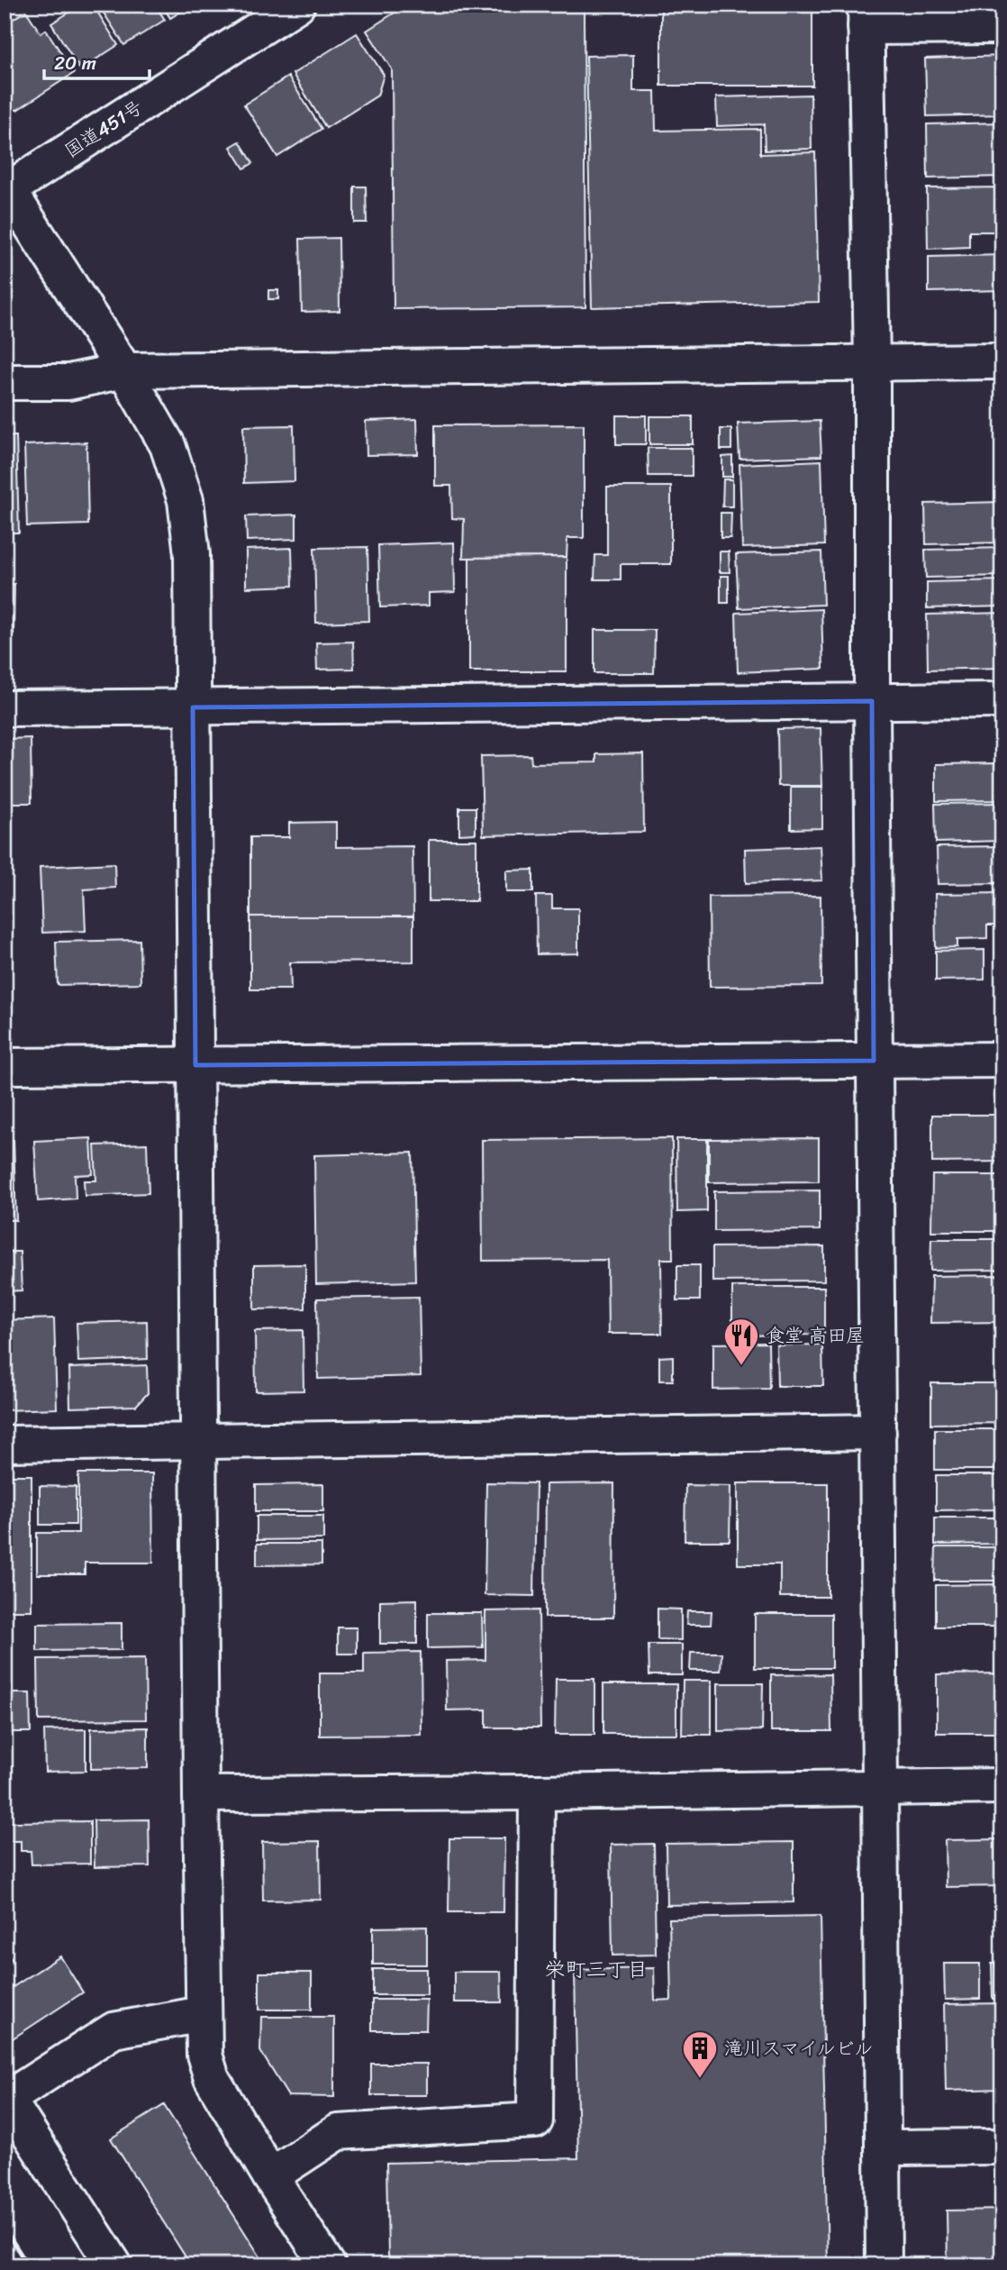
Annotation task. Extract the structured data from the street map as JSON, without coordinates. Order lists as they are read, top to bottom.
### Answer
{
  "streets": {
    "main road": ["国道451号"]
  },
  "districts": ["栄町三丁目"],
  "places": {
    "restaurant": ["食堂 高田屋"],
    "building": ["滝川スマイルビル"]
  },
  "scale_bar": "20 m"
}
